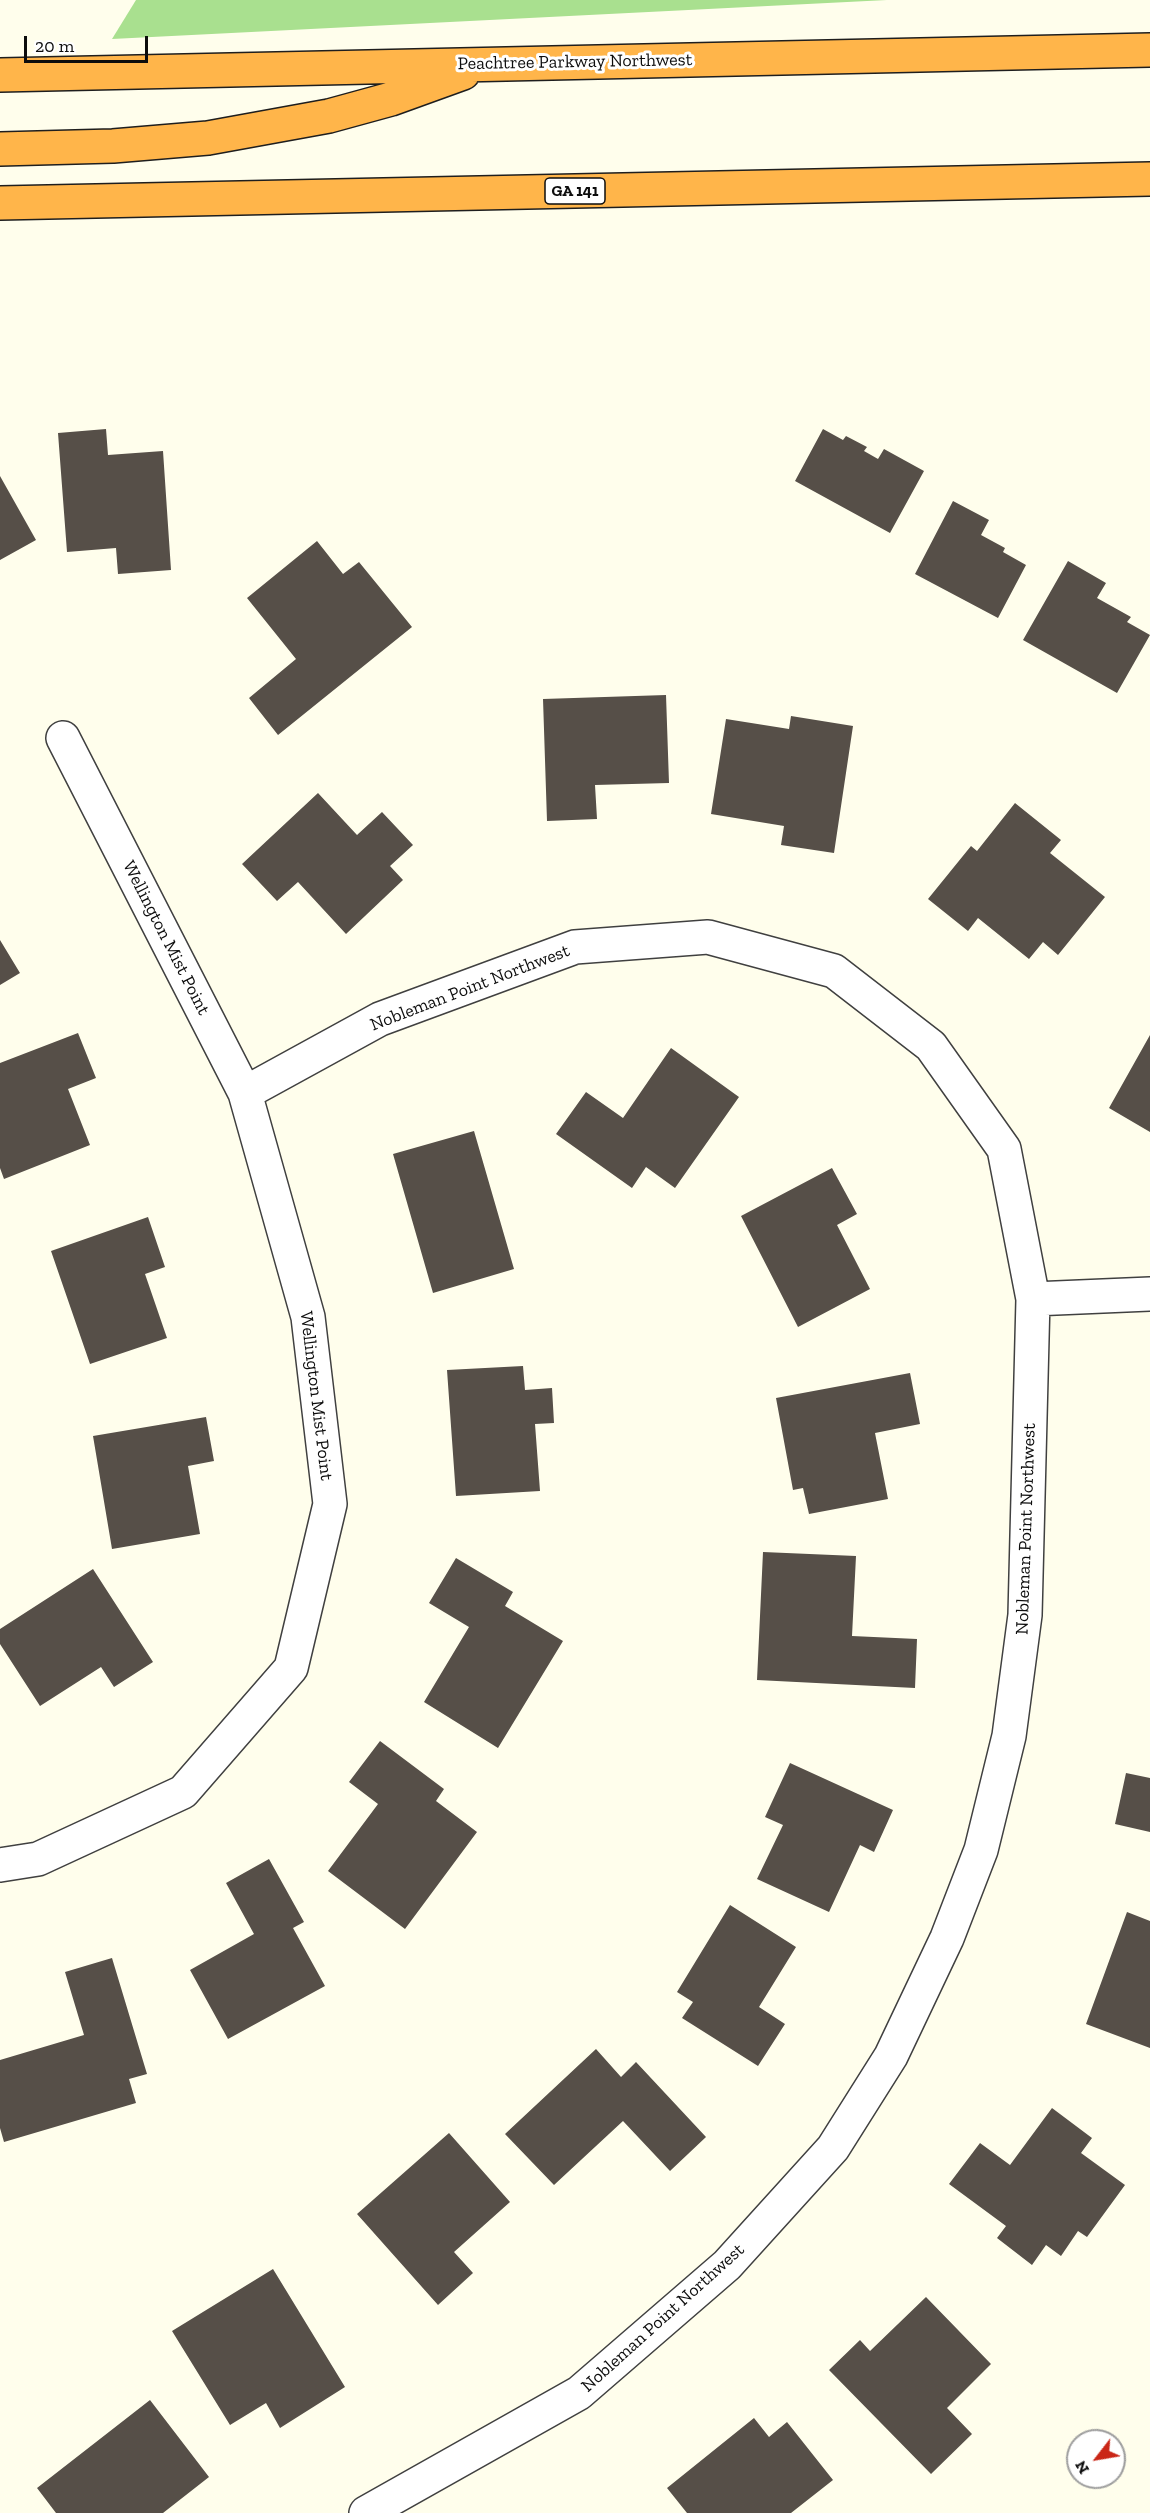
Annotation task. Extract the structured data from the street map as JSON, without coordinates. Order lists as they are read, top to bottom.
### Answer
{
  "streets": {
    "highway": ["Peachtree Parkway Northwest", "GA 141"],
    "street": ["Wellington Mist Point", "Nobleman Point Northwest"]
  },
  "crossings": [
    ["Wellington Mist Point", "Nobleman Point Northwest"]
  ],
  "scale_bar": "20 m",
  "north": "bottom left"
}
